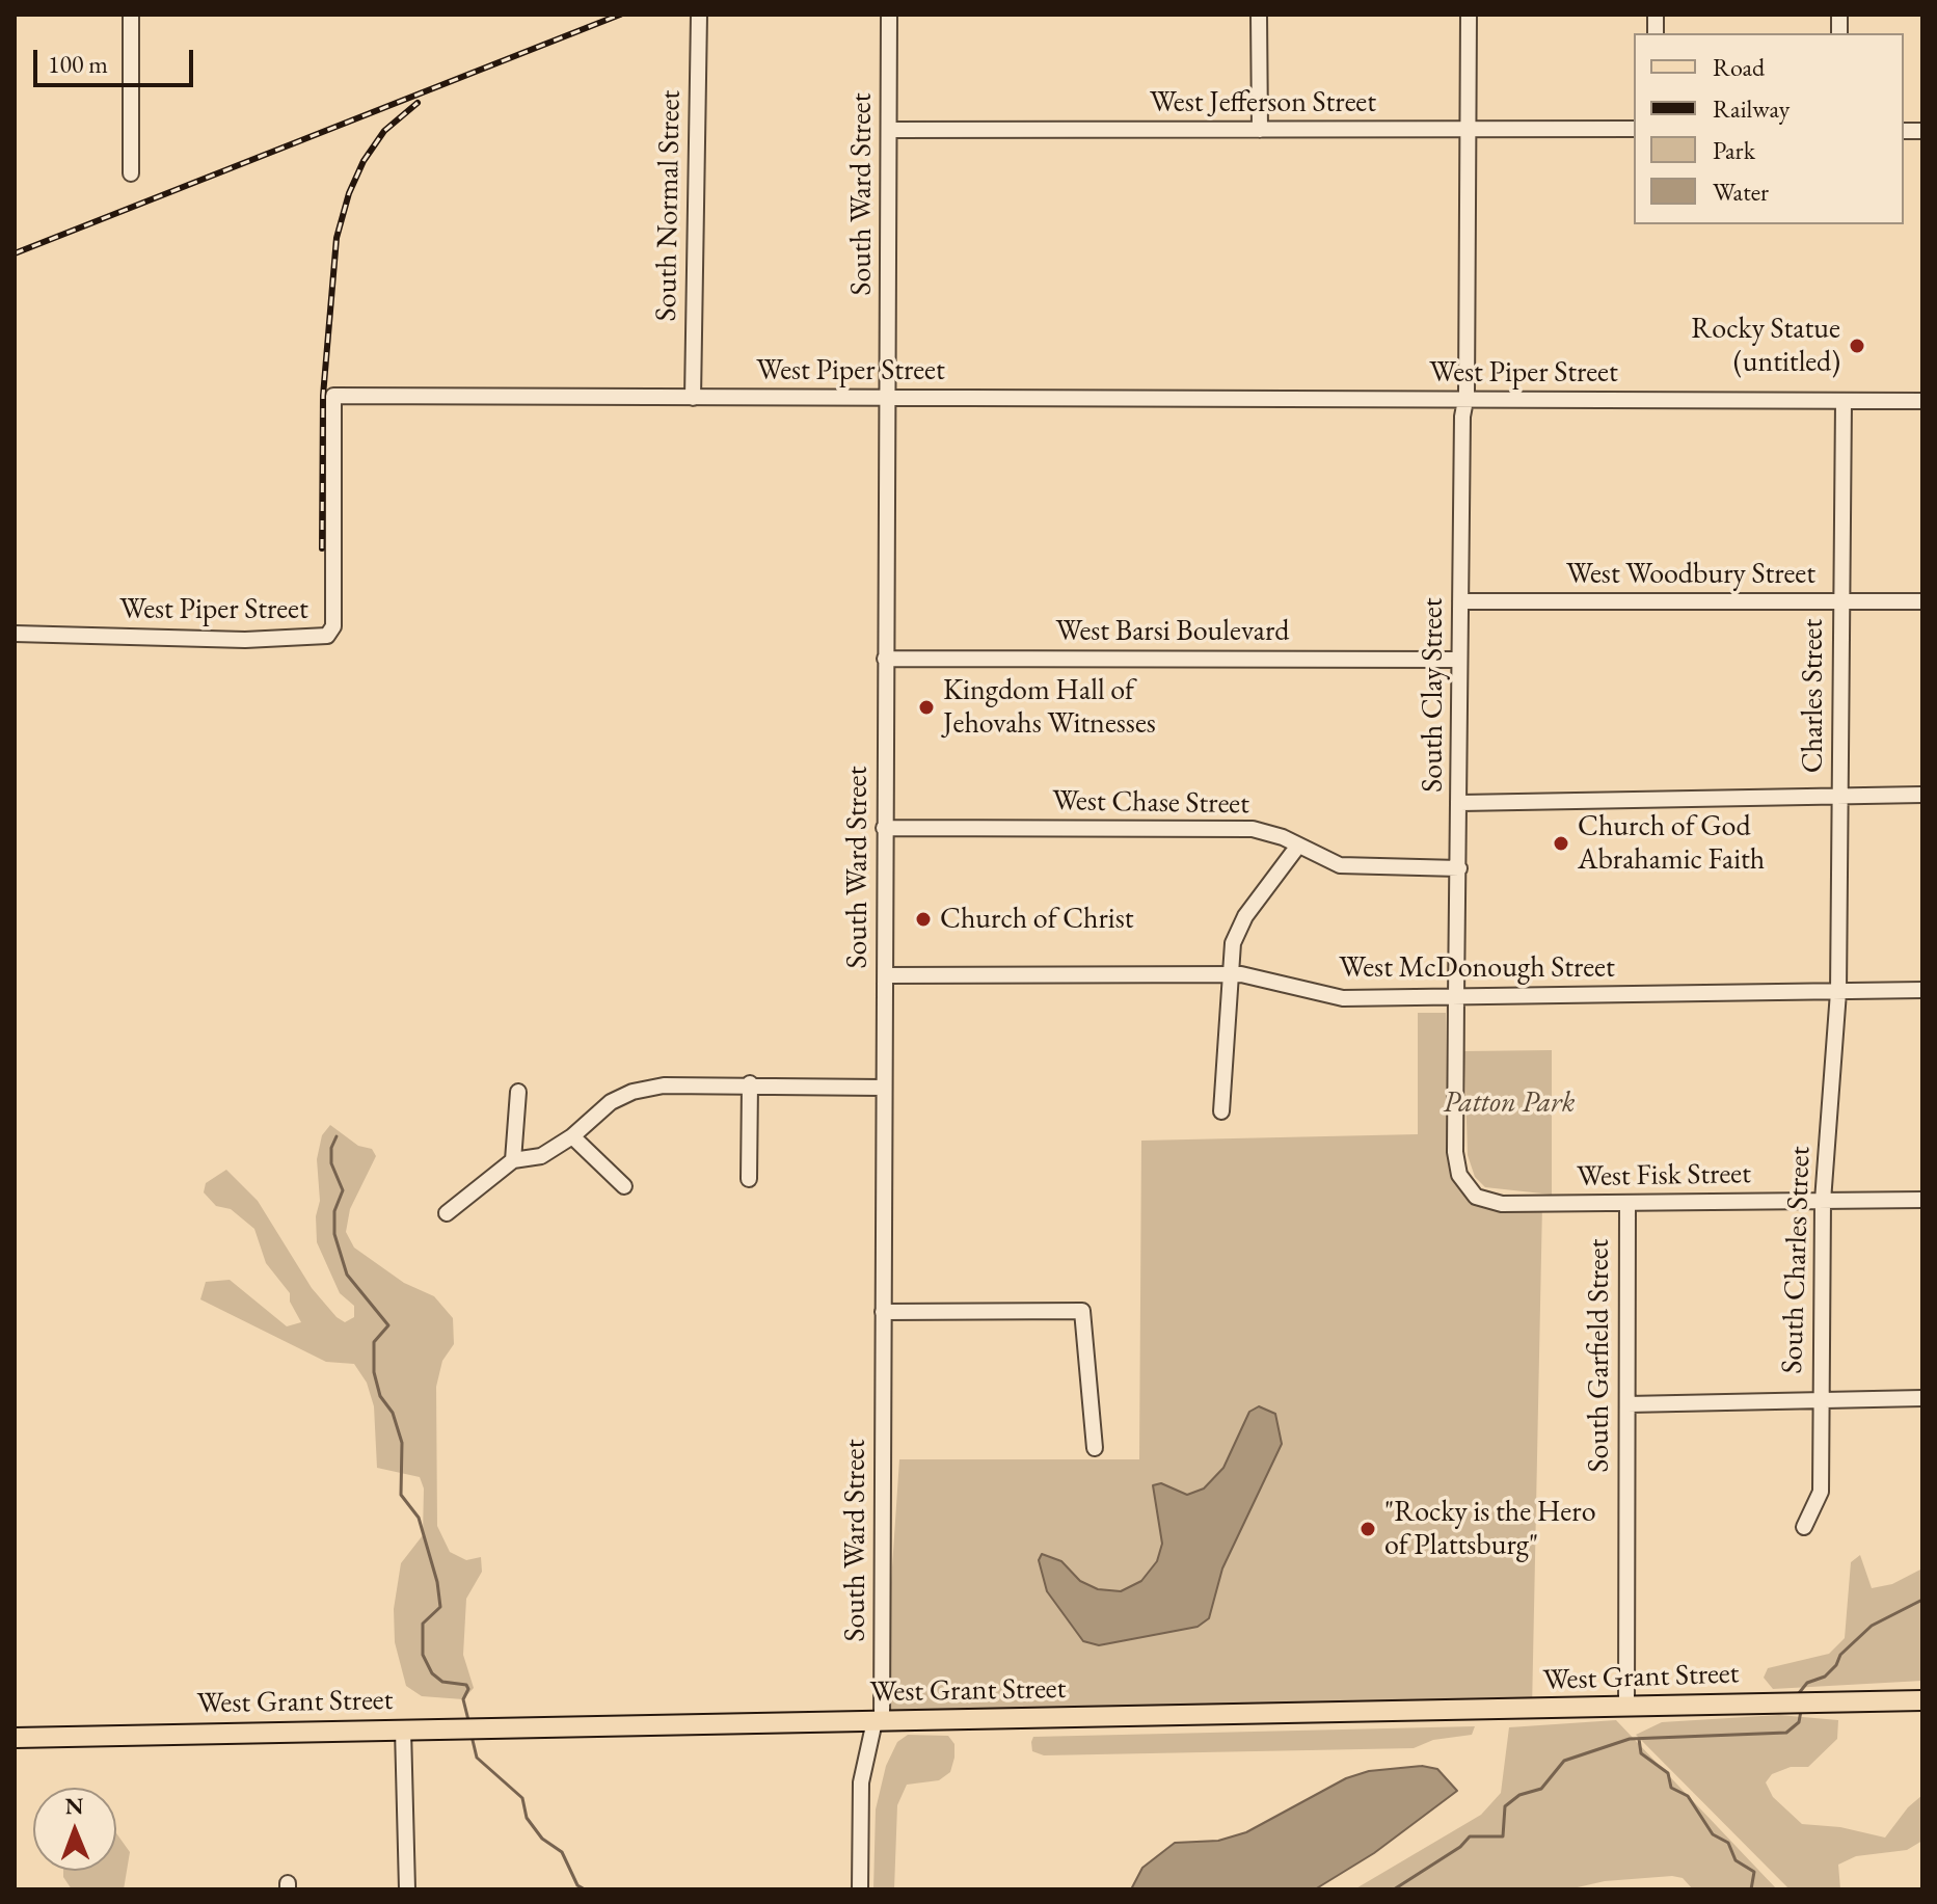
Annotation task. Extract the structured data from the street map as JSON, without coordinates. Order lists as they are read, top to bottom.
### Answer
{
  "streets": {
    "main road": ["West Grant Street"],
    "street": [
      "West Jefferson Street",
      "South Ward Street",
      "South Normal Street",
      "West Piper Street",
      "West Woodbury Street",
      "West Barsi Boulevard",
      "South Clay Street",
      "Charles Street",
      "West Chase Street",
      "West McDonough Street",
      "West Fisk Street",
      "South Charles Street",
      "South Garfield Street"
    ]
  },
  "crossings": [
    ["West Jefferson Street", "South Ward Street"],
    ["West Jefferson Street", "South Clay Street"],
    ["South Ward Street", "West Piper Street"],
    ["South Ward Street", "West Barsi Boulevard"],
    ["South Ward Street", "West Chase Street"],
    ["South Ward Street", "West McDonough Street"],
    ["South Ward Street", "West Grant Street"],
    ["South Normal Street", "West Piper Street"],
    ["West Piper Street", "South Clay Street"],
    ["West Piper Street", "Charles Street"],
    ["West Woodbury Street", "South Clay Street"],
    ["West Woodbury Street", "Charles Street"],
    ["West Barsi Boulevard", "South Clay Street"],
    ["South Clay Street", "West Chase Street"],
    ["South Clay Street", "West McDonough Street"],
    ["South Clay Street", "West Fisk Street"],
    ["Charles Street", "West McDonough Street"],
    ["Charles Street", "South Charles Street"],
    ["West McDonough Street", "South Charles Street"],
    ["West Fisk Street", "South Charles Street"],
    ["West Fisk Street", "South Garfield Street"],
    ["South Garfield Street", "West Grant Street"]
  ],
  "parks": ["Patton Park"],
  "places": [
    "Rocky Statue (untitled)",
    "Kingdom Hall of Jehovahs Witnesses",
    "Church of God Abrahamic Faith",
    "Church of Christ",
    "\"Rocky is the Hero of Plattsburg\""
  ],
  "legend": [
    "Road",
    "Railway",
    "Park",
    "Water"
  ],
  "scale_bar": "100 m",
  "north": "top"
}
